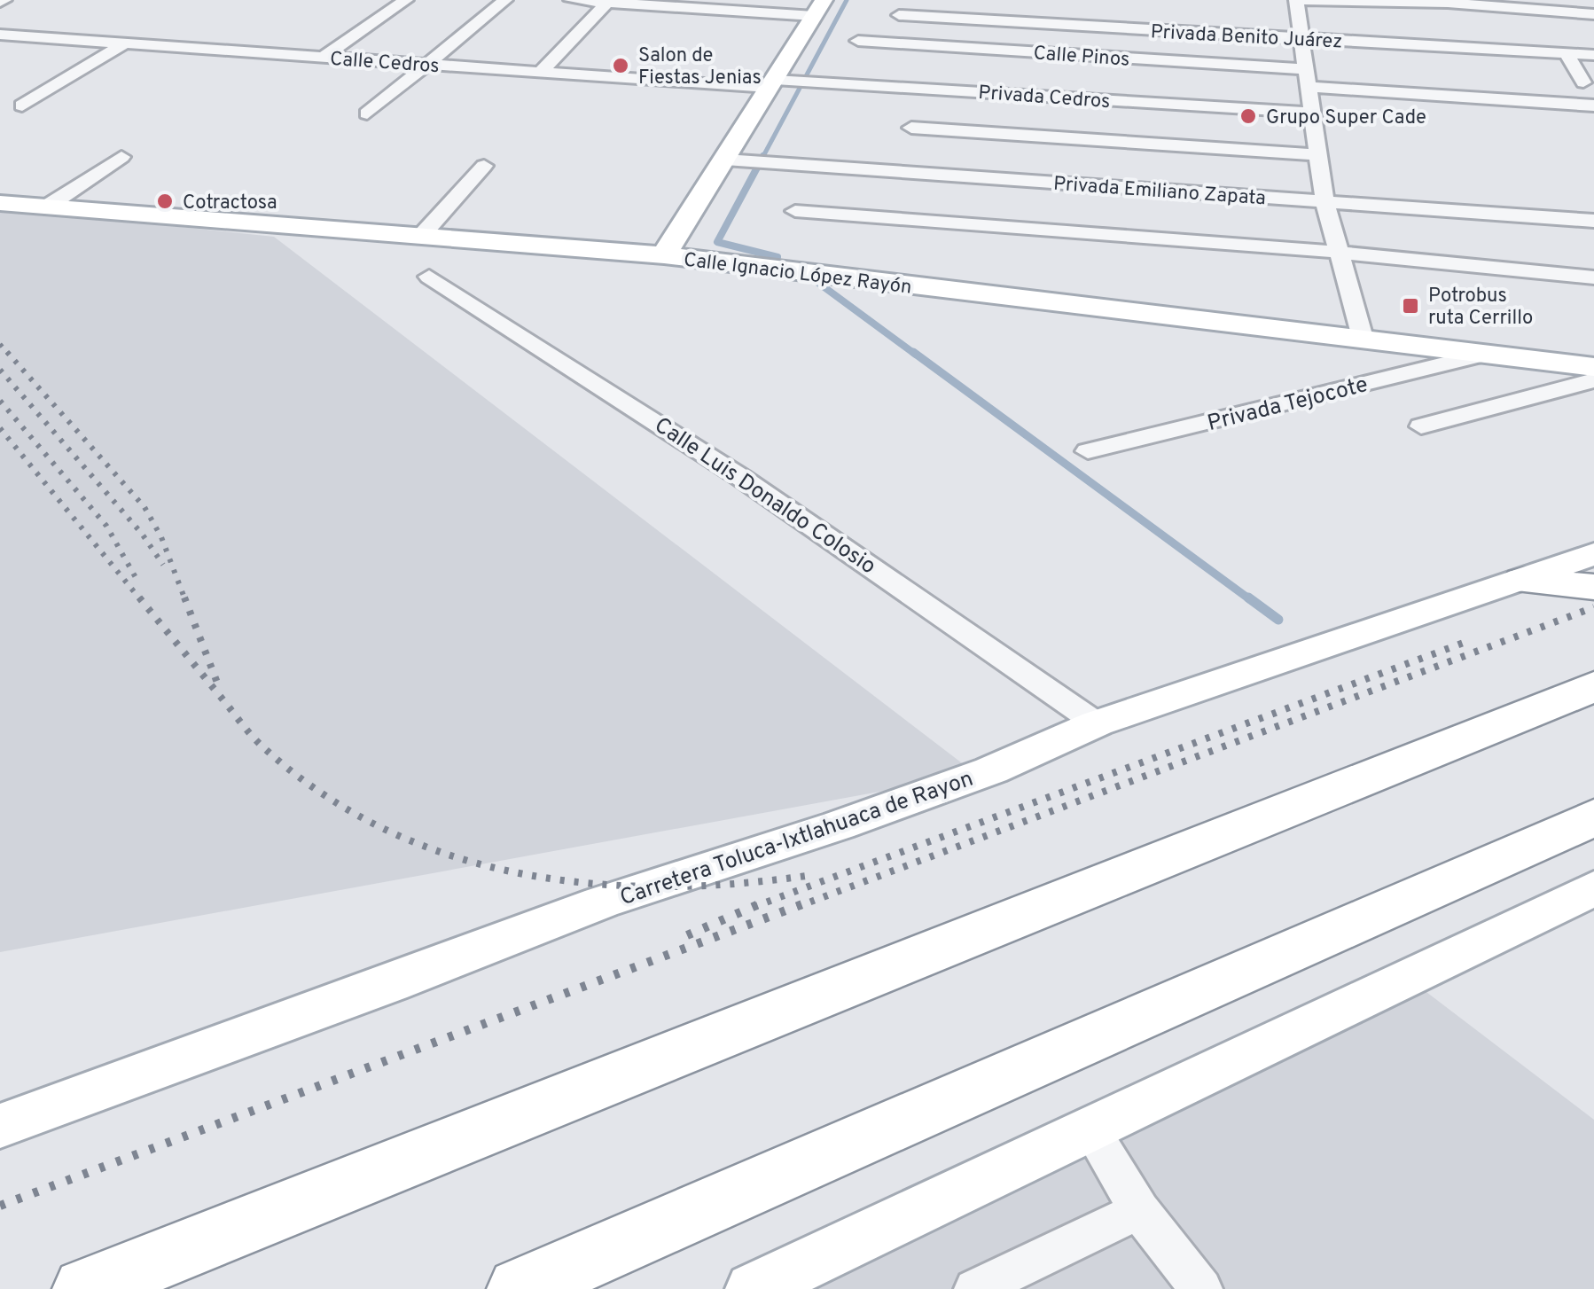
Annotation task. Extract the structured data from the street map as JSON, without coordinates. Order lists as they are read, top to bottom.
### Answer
{
  "streets": {
    "main road": ["Calle Ignacio López Rayón", "Carretera Toluca-Ixtlahuaca de Rayon"],
    "street": [
      "Privada Benito Juárez",
      "Calle Pinos",
      "Calle Cedros",
      "Privada Cedros",
      "Privada Emiliano Zapata",
      "Privada Tejocote",
      "Calle Luis Donaldo Colosio"
    ]
  },
  "crossings": [
    ["Calle Cedros", "Privada Cedros"],
    ["Calle Ignacio López Rayón", "Privada Tejocote"],
    ["Calle Luis Donaldo Colosio", "Carretera Toluca-Ixtlahuaca de Rayon"]
  ],
  "places": {
    "other": ["Salon de Fiestas Jenias", "Grupo Super Cade", "Cotractosa"],
    "transit": ["Potrobus ruta Cerrillo"]
  }
}
